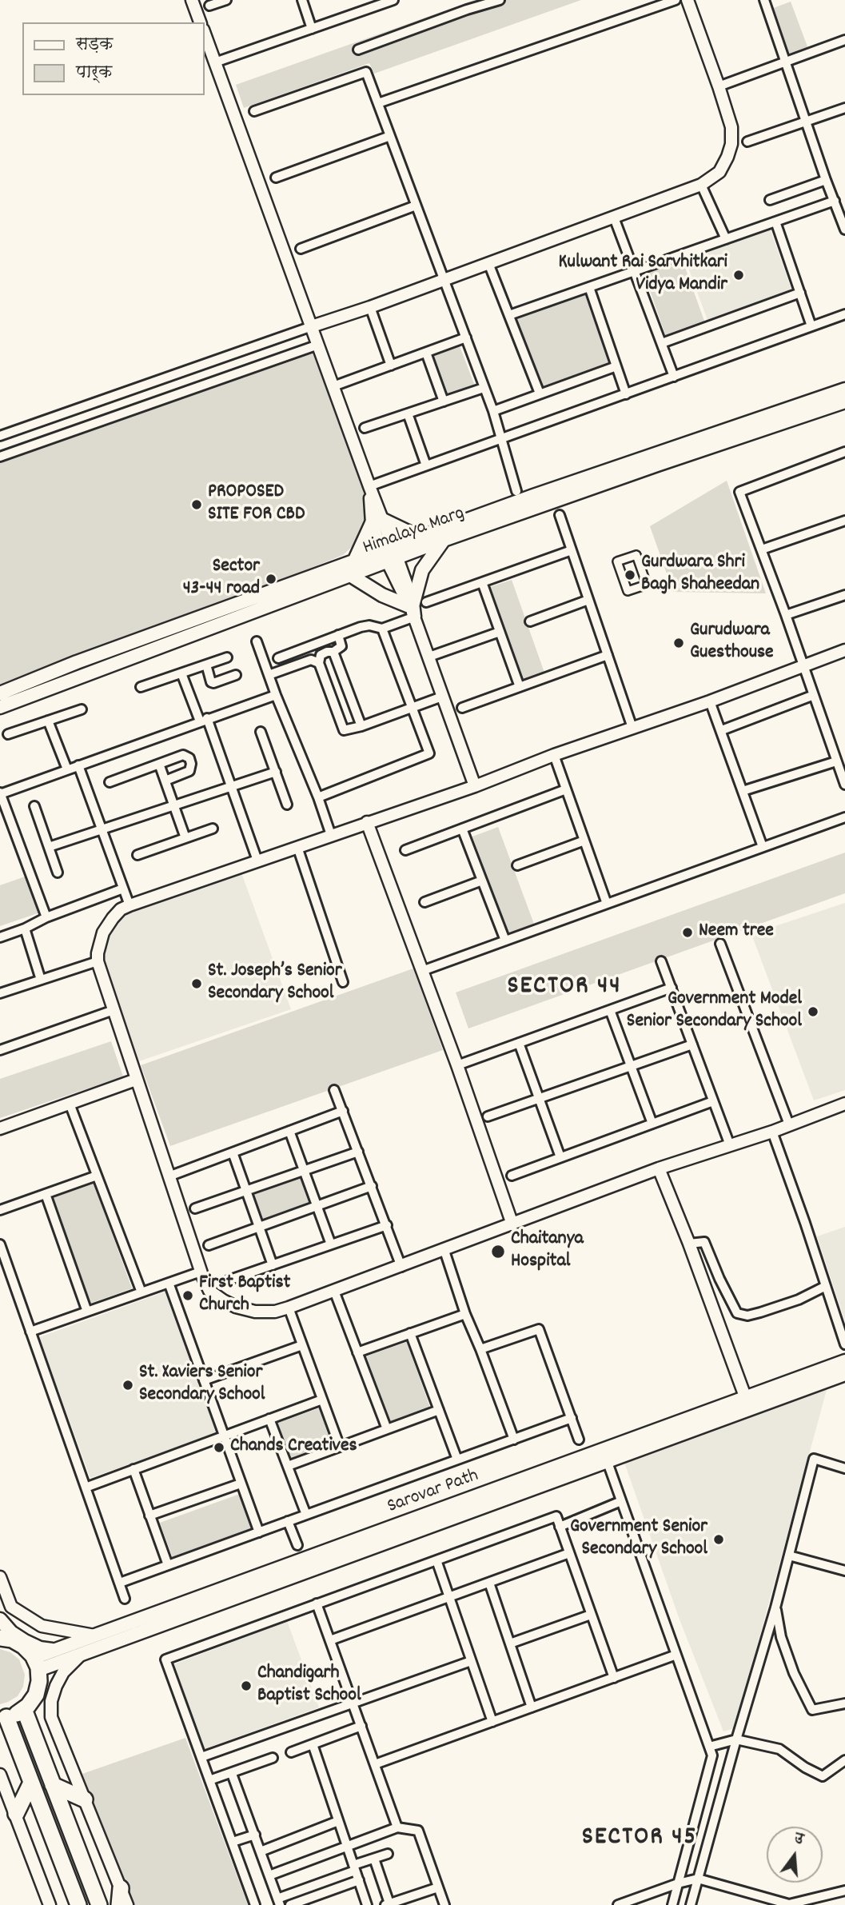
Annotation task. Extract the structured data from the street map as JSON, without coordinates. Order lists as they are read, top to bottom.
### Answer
{
  "streets": {
    "main road": ["Himalaya Marg", "Sarovar Path"]
  },
  "districts": ["SECTOR 44", "SECTOR 45"],
  "places": [
    "Kulwant Rai Sarvhitkari Vidya Mandir",
    "PROPOSED SITE FOR CBD",
    "Gurdwara Shri Bagh Shaheedan",
    "Sector 43-44 road",
    "Gurudwara Guesthouse",
    "Neem tree",
    "St. Joseph’s Senior Secondary School",
    "Government Model Senior Secondary School",
    "Chaitanya Hospital",
    "First Baptist Church",
    "St. Xaviers Senior Secondary School",
    "Chands Creatives",
    "Government Senior Secondary School",
    "Chandigarh Baptist School"
  ],
  "legend": ["सड़क", "पार्क"],
  "north": "top"
}
